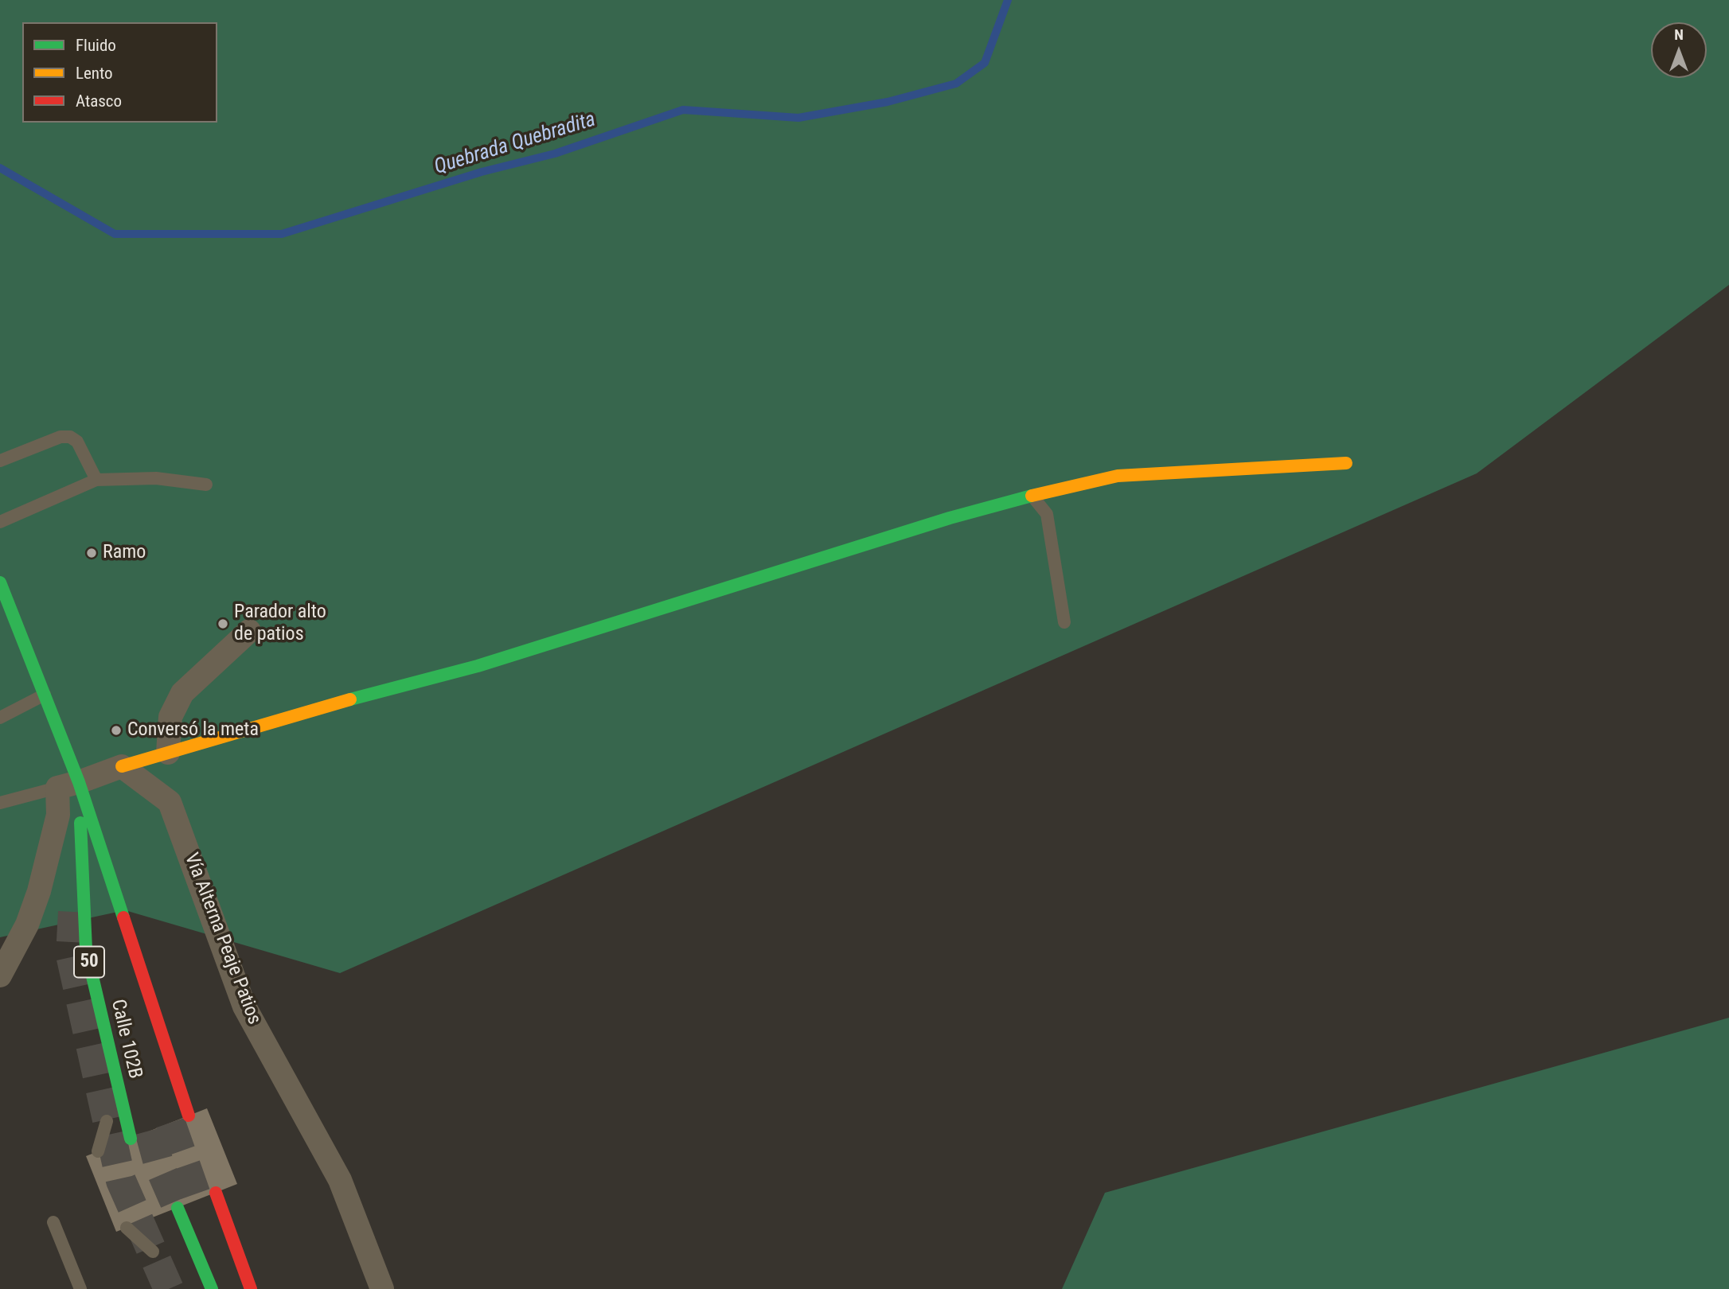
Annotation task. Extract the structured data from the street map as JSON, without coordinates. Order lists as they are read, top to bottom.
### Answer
{
  "streets": {
    "main road": ["50", "Calle 102B"],
    "street": ["Vía Alterna Peaje Patios"]
  },
  "water": ["Quebrada Quebradita"],
  "places": ["Ramo", "Parador alto de patios", "Conversó la meta"],
  "legend": ["Fluido", "Lento", "Atasco"],
  "north": "top"
}
